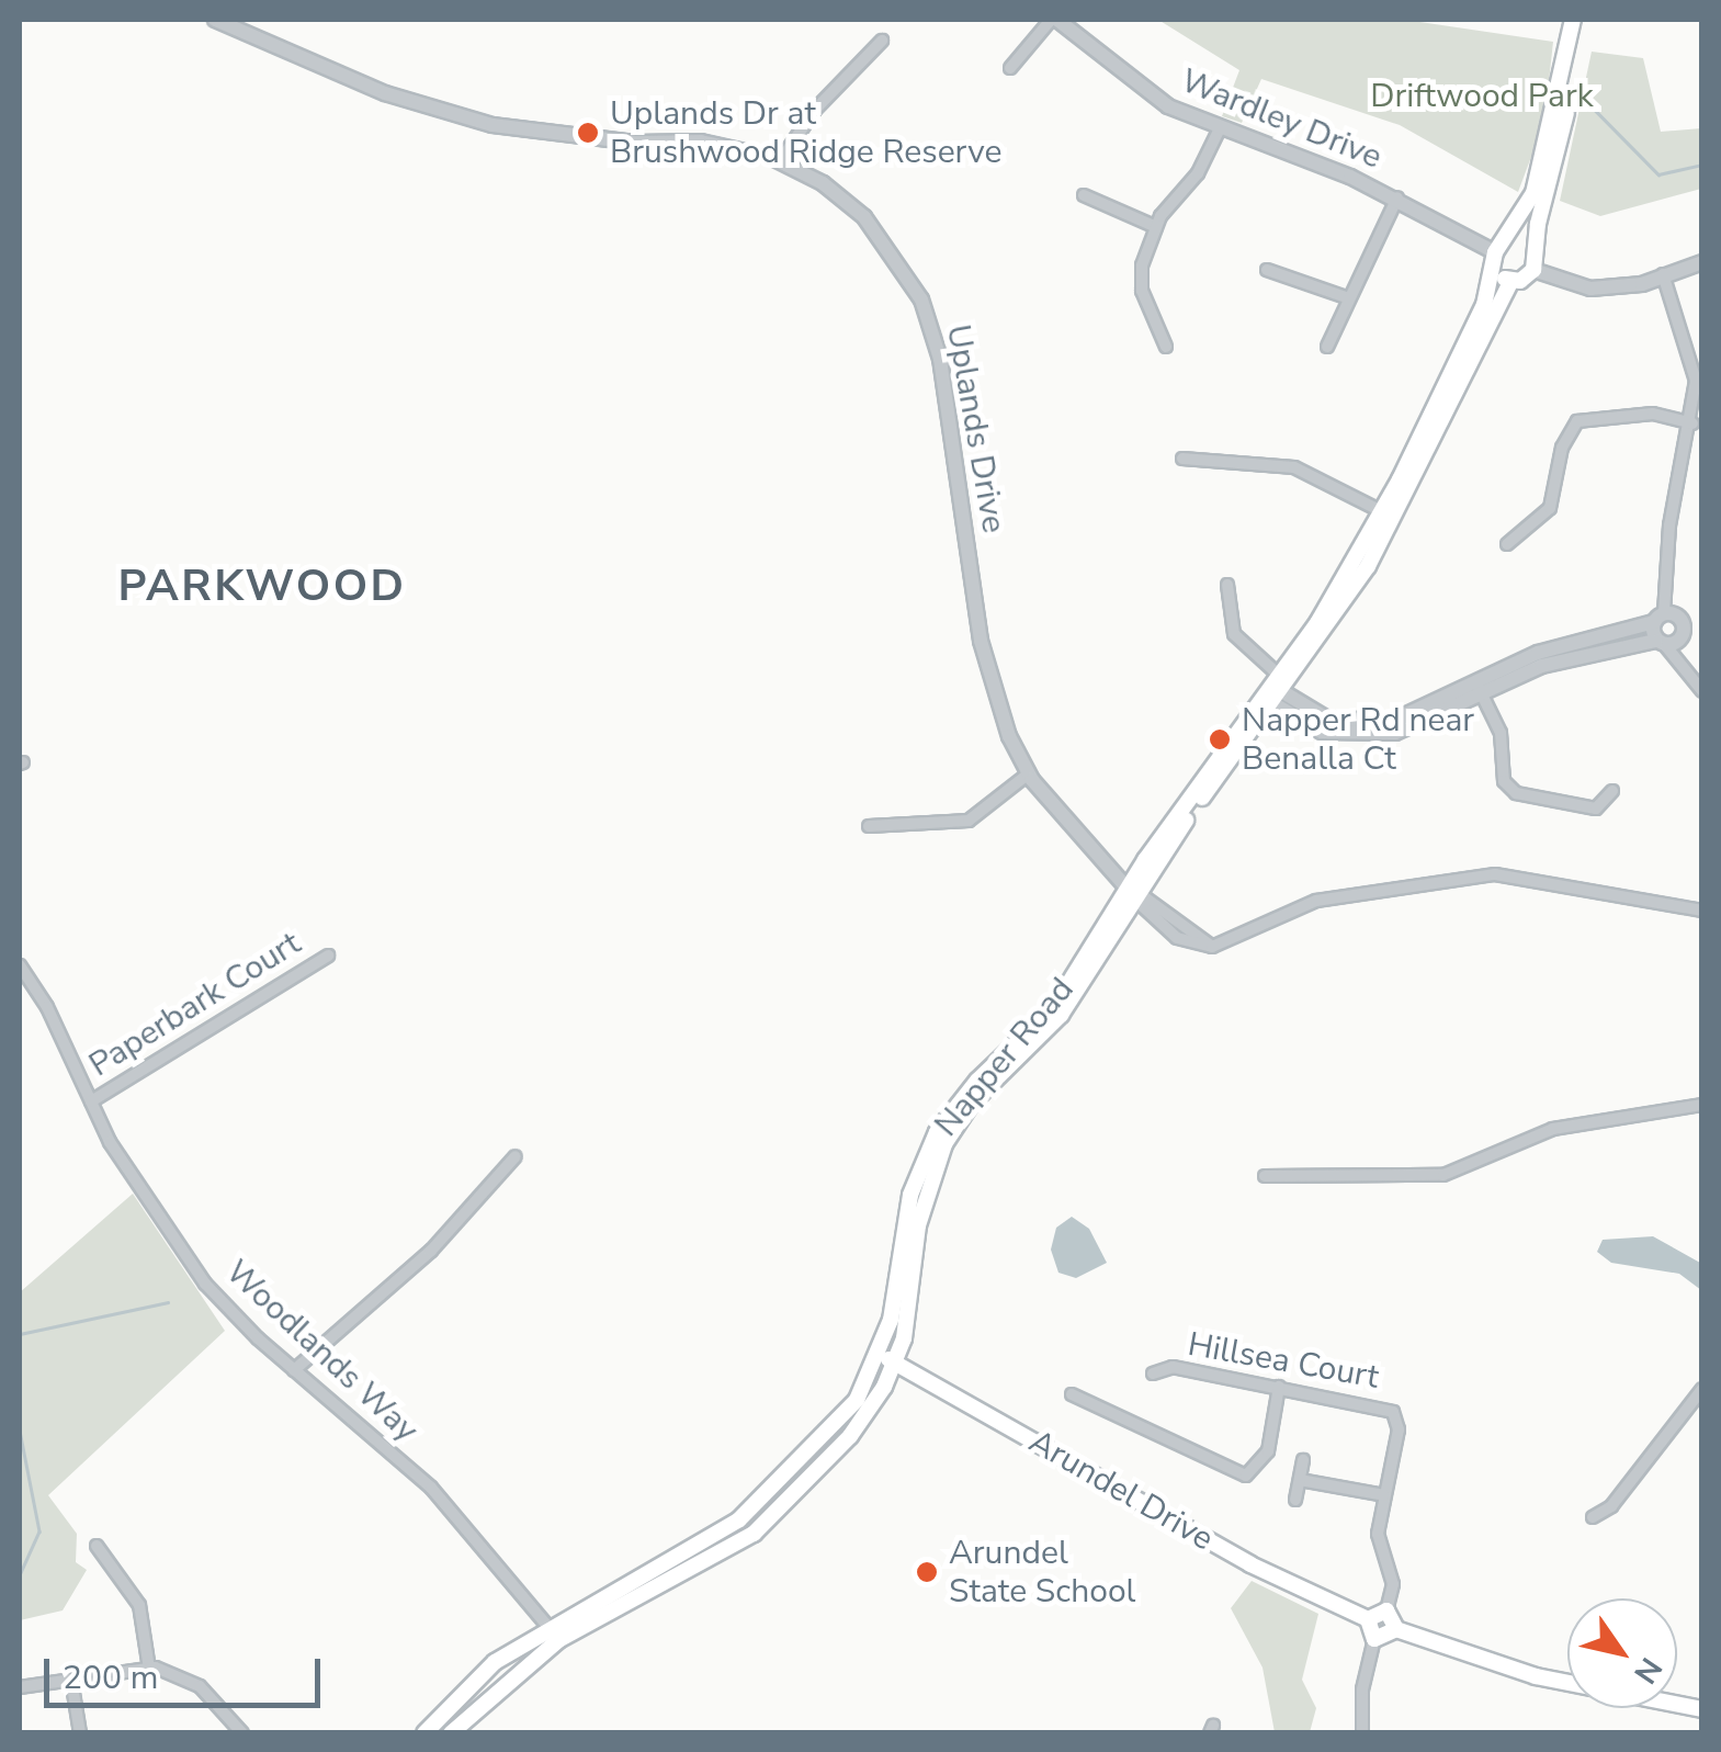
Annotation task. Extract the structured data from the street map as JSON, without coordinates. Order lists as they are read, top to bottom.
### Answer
{
  "streets": {
    "main road": ["Napper Road", "Arundel Drive"],
    "street": [
      "Wardley Drive",
      "Uplands Drive",
      "Paperbark Court",
      "Woodlands Way",
      "Hillsea Court"
    ]
  },
  "crossings": [
    ["Uplands Drive", "Napper Road"],
    ["Paperbark Court", "Woodlands Way"],
    ["Napper Road", "Woodlands Way"],
    ["Napper Road", "Arundel Drive"]
  ],
  "districts": ["PARKWOOD"],
  "parks": ["Driftwood Park"],
  "places": ["Uplands Dr at Brushwood Ridge Reserve", "Napper Rd near Benalla Ct", "Arundel State School"],
  "scale_bar": "200 m",
  "north": "bottom right"
}
